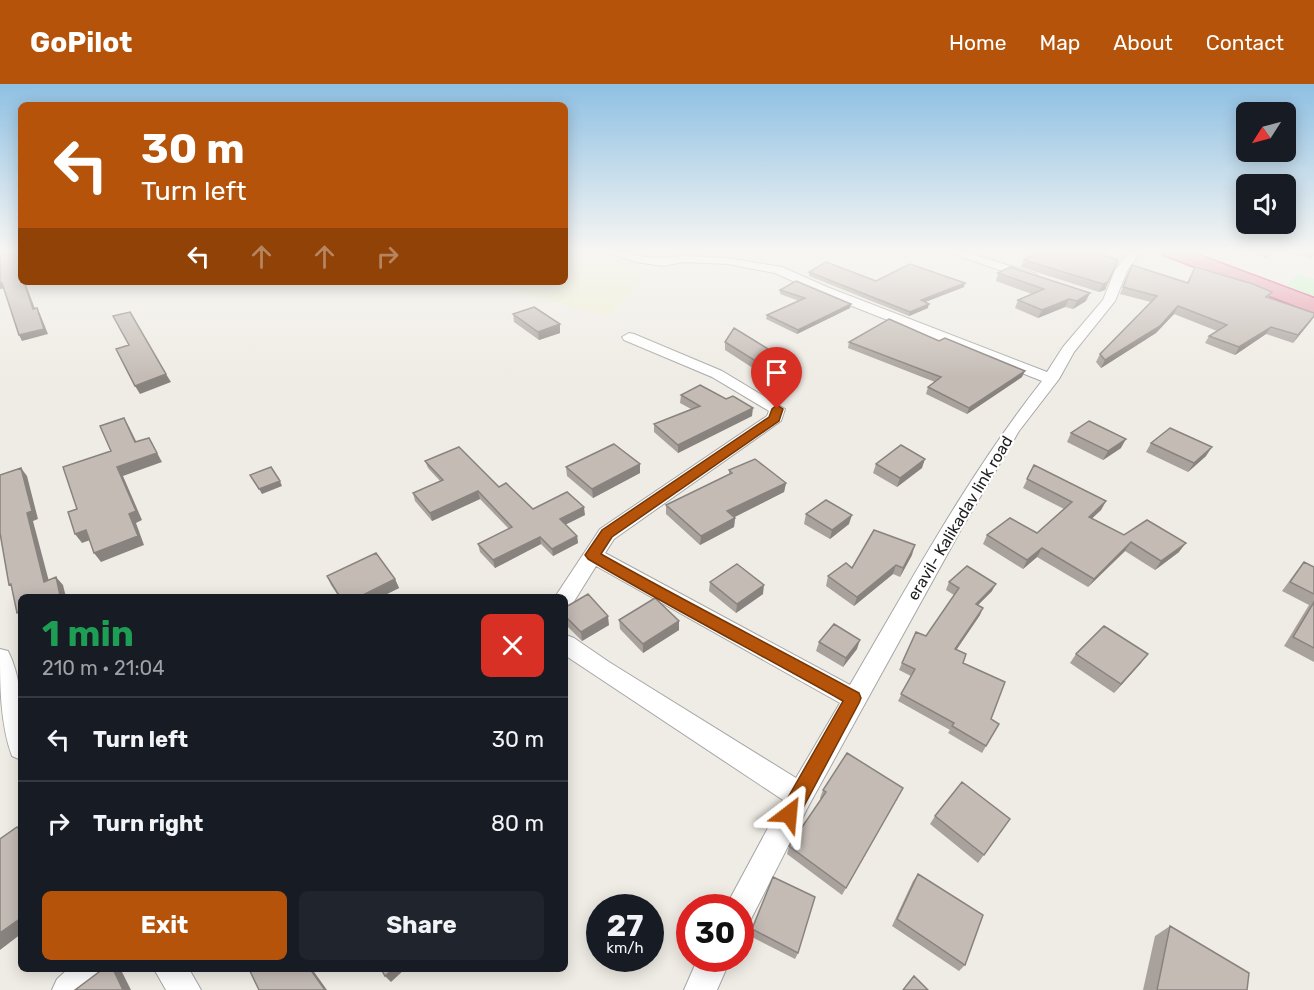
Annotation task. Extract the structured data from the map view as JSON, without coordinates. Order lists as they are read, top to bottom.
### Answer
{
  "streets": {
    "street": ["eravil- Kalikadav link road"]
  },
  "north": "bottom left",
  "page": {
    "header": "GoPilot",
    "nav": [
      "Home",
      "Map",
      "About",
      "Contact"
    ],
    "turn": ["30 m", "Turn left"],
    "heading": ["1 min", "210 m · 21:04"],
    "list": [
      {
        "name": "Turn left",
        "value": "30 m"
      },
      {
        "name": "Turn right",
        "value": "80 m"
      }
    ],
    "buttons": ["Exit", "Share"],
    "speed": "27 km/h",
    "limit": "30"
  }
}
